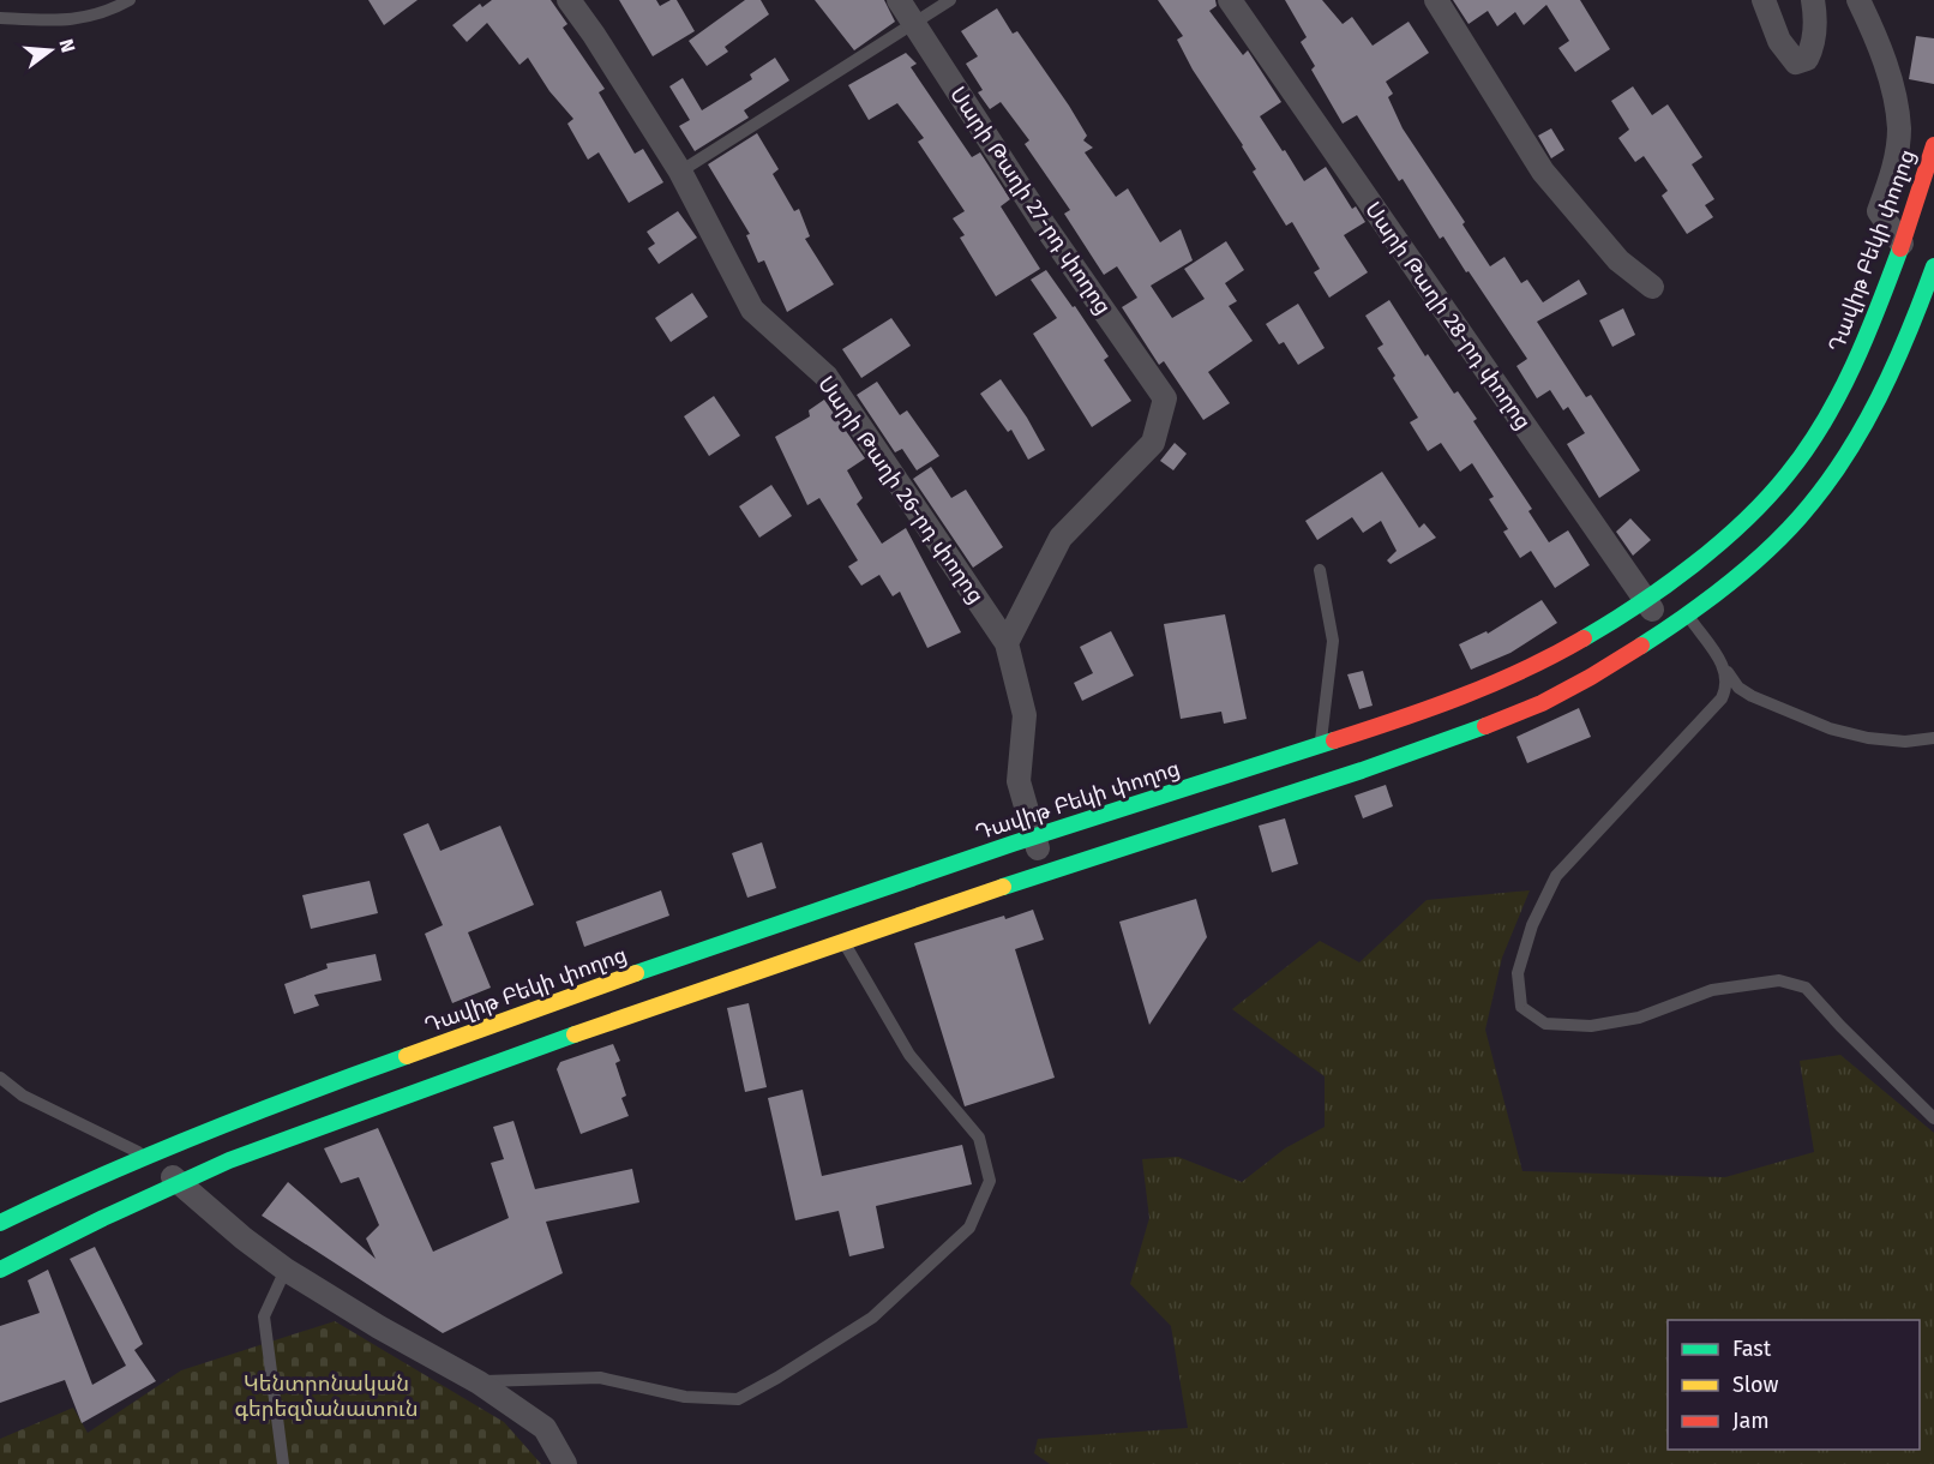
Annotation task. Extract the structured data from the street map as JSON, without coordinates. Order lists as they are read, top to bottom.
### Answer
{
  "streets": {
    "main road": ["Դավիթ Բեկի փողոց"],
    "street": ["Սարի Թաղի 27-րդ փողոց", "Սարի Թաղի 28-րդ փողոց", "Սարի Թաղի 26-րդ փողոց"]
  },
  "crossings": [
    ["Սարի Թաղի 27-րդ փողոց", "Սարի Թաղի 26-րդ փողոց"],
    ["Դավիթ Բեկի փողոց", "Սարի Թաղի 28-րդ փողոց"],
    ["Դավիթ Բեկի փողոց", "Սարի Թաղի 26-րդ փողոց"]
  ],
  "parks": ["Կենտրոնական գերեզմանատուն"],
  "legend": ["Fast", "Slow", "Jam"],
  "north": "right"
}
